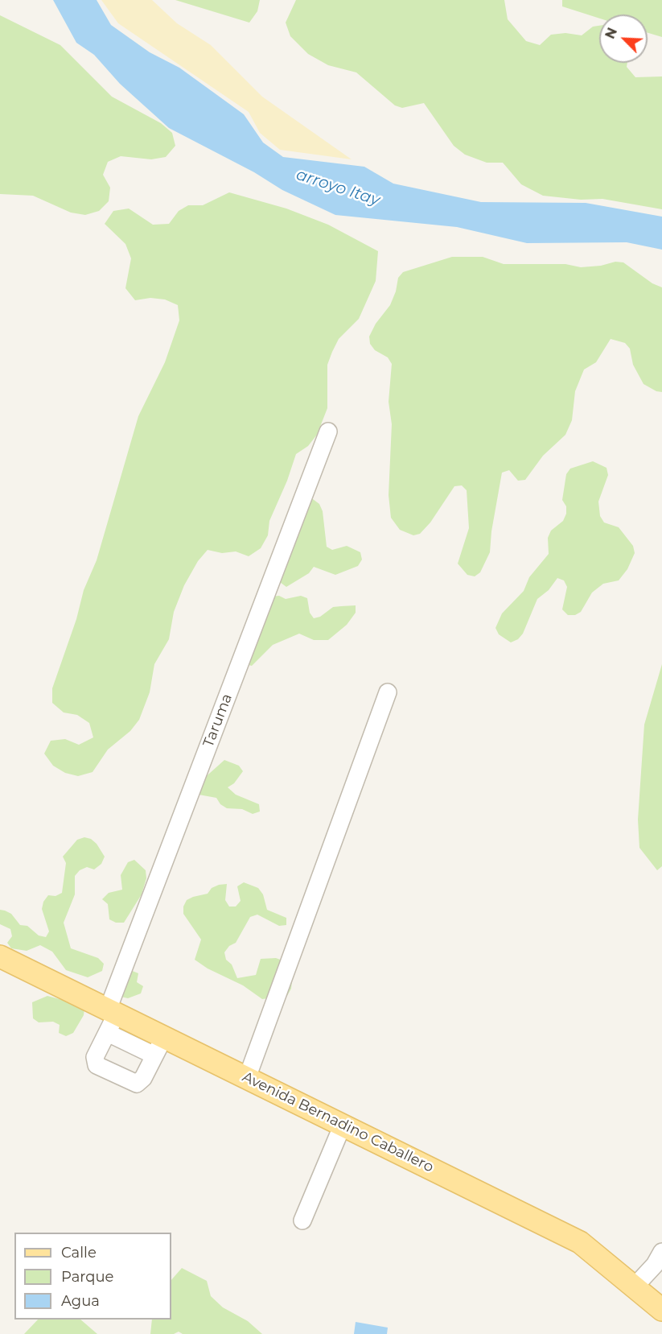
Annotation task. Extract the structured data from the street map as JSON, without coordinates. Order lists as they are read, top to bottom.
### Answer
{
  "streets": {
    "main road": ["Avenida Bernadino Caballero"],
    "street": ["Taruma"]
  },
  "crossings": [
    ["Taruma", "Avenida Bernadino Caballero"]
  ],
  "water": ["arroyo Itay"],
  "legend": ["Calle", "Parque", "Agua"],
  "north": "top left"
}
